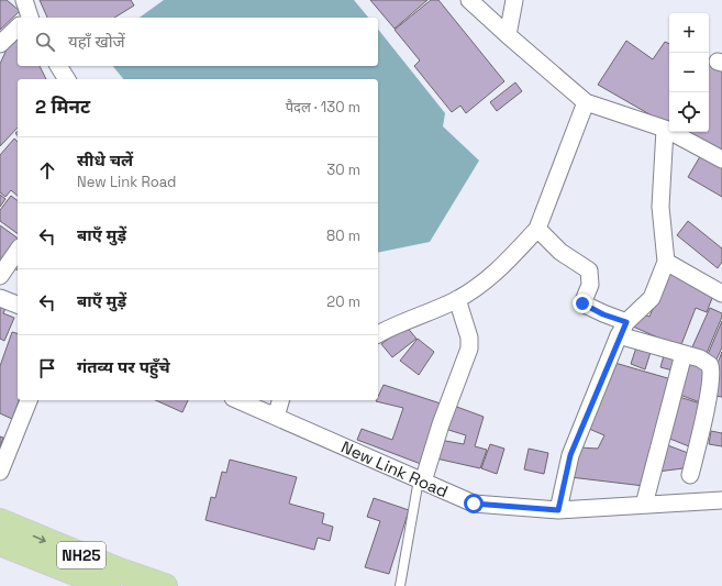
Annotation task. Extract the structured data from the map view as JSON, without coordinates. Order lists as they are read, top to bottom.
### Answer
{
  "streets": {
    "main road": ["NH25"],
    "street": ["New Link Road"]
  },
  "page": {
    "map_buttons": ["+", "−"],
    "search": "यहाँ खोजें",
    "heading": ["2 मिनट", "पैदल · 130 m"],
    "list": [
      ["सीधे चलें", "New Link Road", "30 m"],
      ["बाएँ मुड़ें", "80 m"],
      ["बाएँ मुड़ें", "20 m"],
      "गंतव्य पर पहुँचे"
    ]
  }
}
